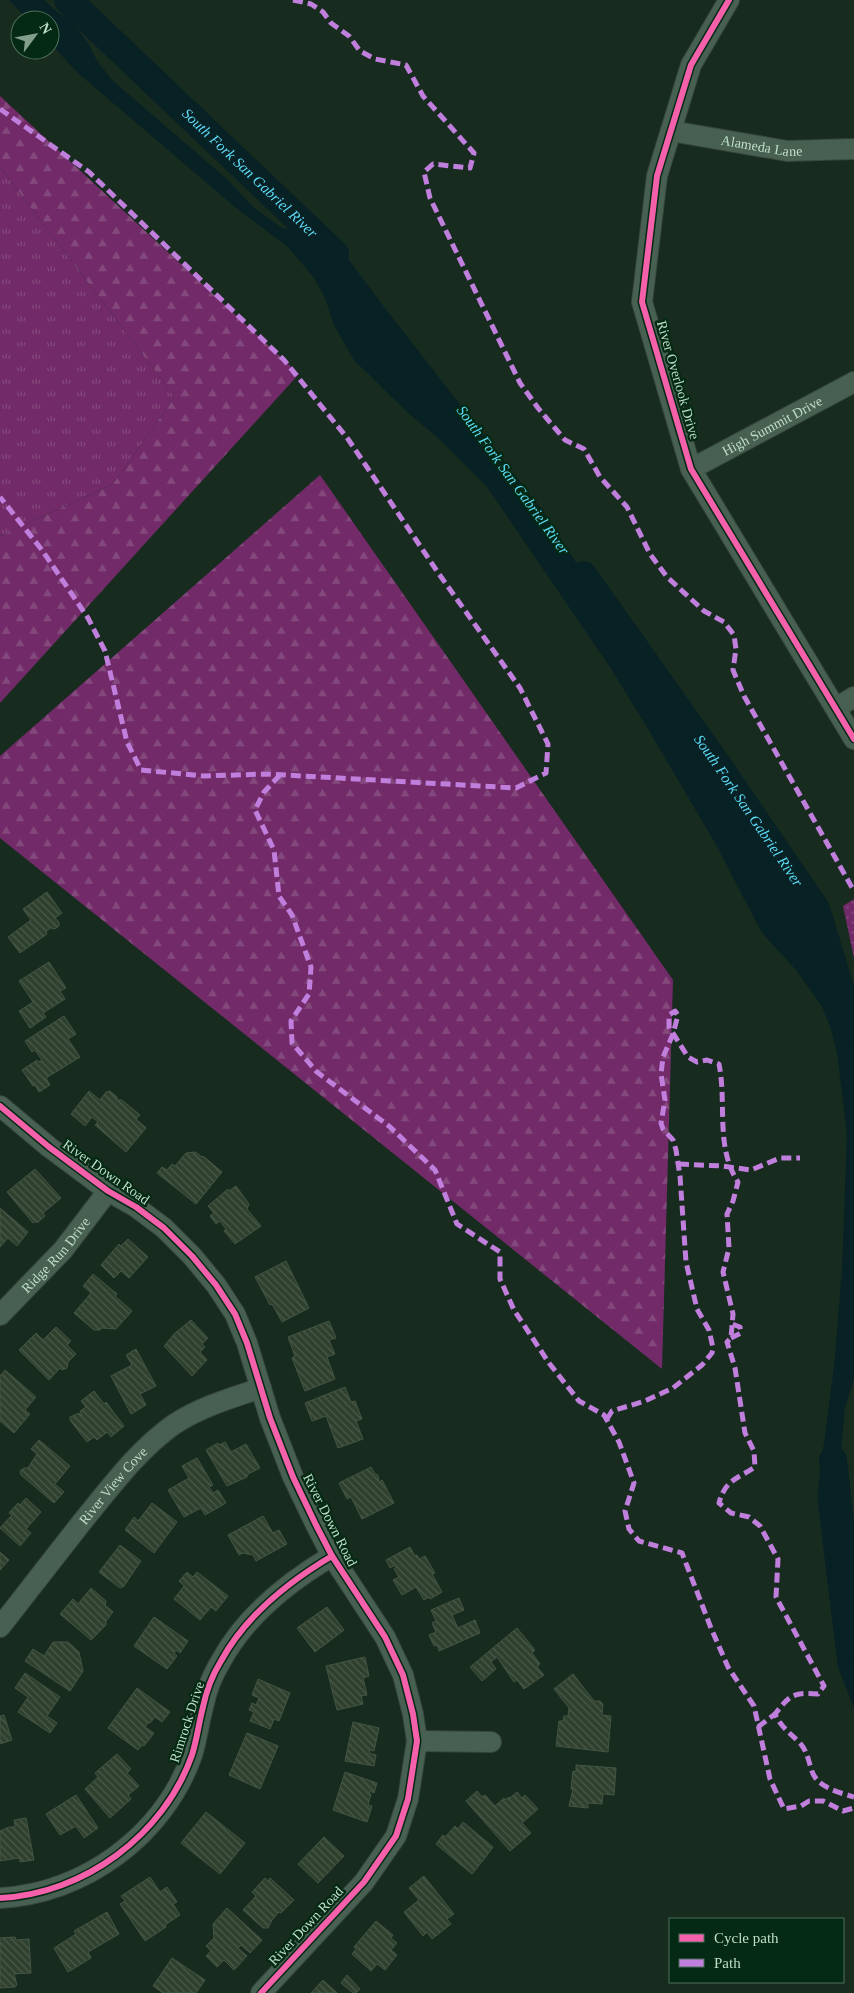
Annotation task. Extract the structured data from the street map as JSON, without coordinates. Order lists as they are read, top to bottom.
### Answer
{
  "streets": {
    "street": [
      "Alameda Lane",
      "River Overlook Drive",
      "High Summit Drive",
      "River Down Road",
      "Ridge Run Drive",
      "River View Cove",
      "Rimrock Drive"
    ]
  },
  "crossings": [
    ["Alameda Lane", "River Overlook Drive"],
    ["River Overlook Drive", "High Summit Drive"],
    ["River Down Road", "Ridge Run Drive"],
    ["River Down Road", "River View Cove"],
    ["River Down Road", "Rimrock Drive"]
  ],
  "water": ["South Fork San Gabriel River"],
  "legend": ["Cycle path", "Path"],
  "north": "top right"
}
